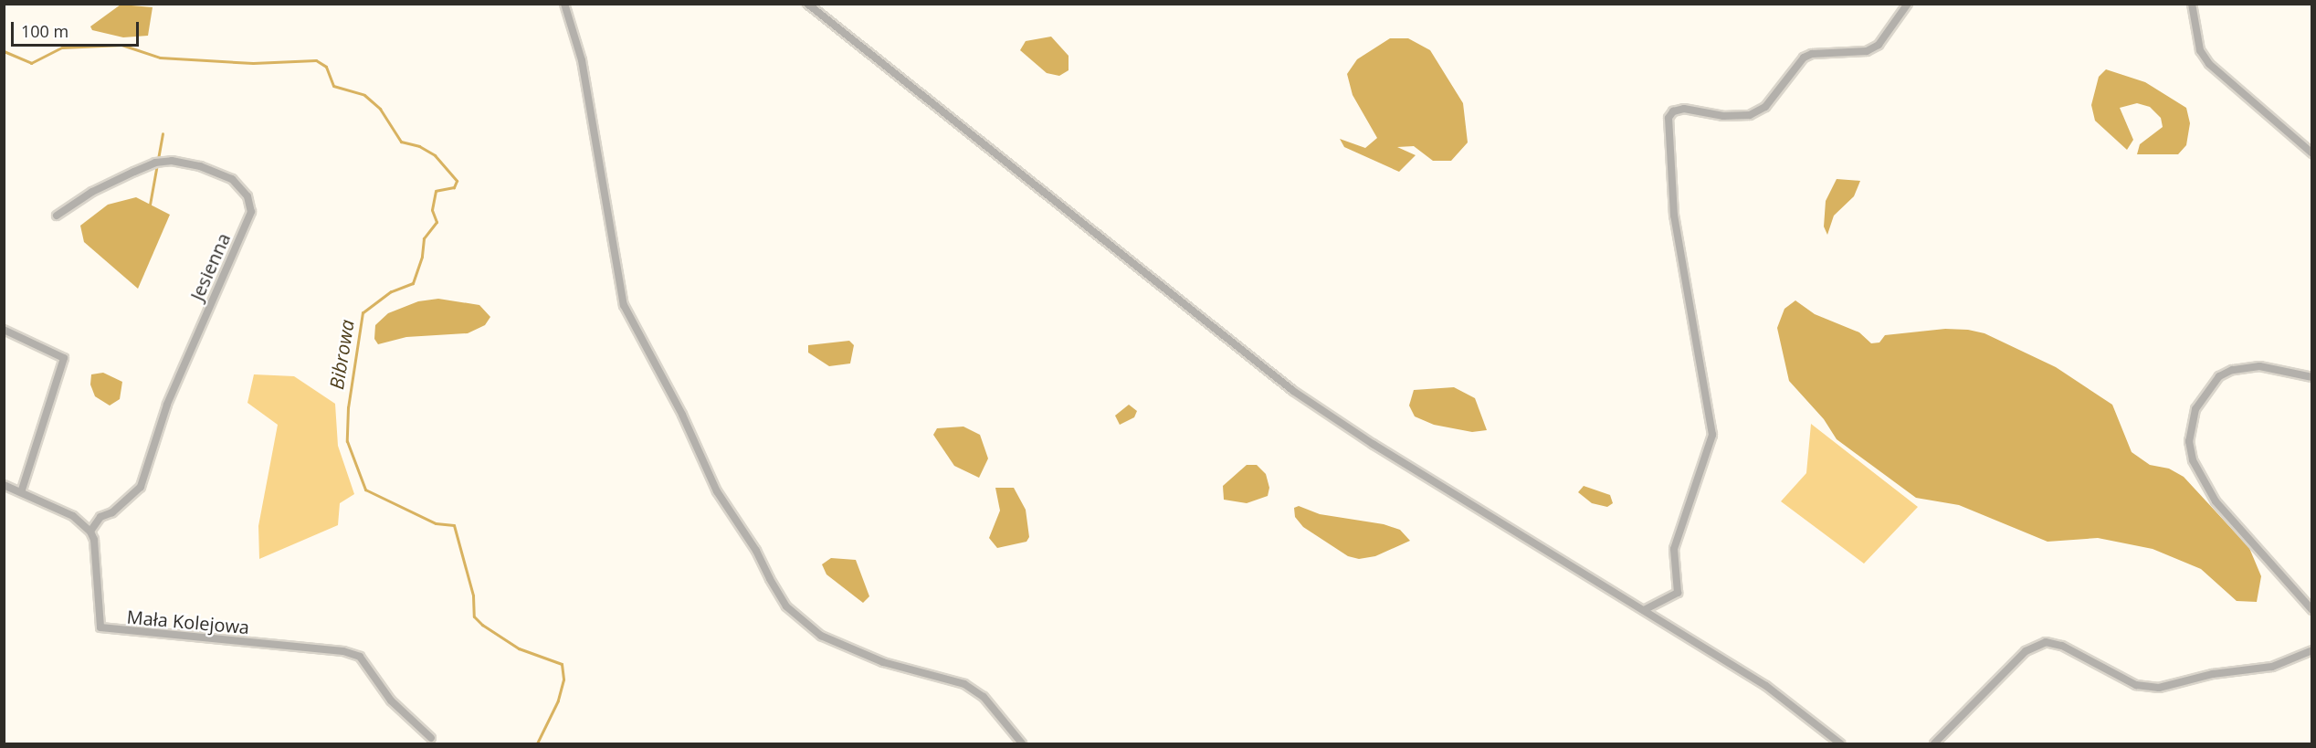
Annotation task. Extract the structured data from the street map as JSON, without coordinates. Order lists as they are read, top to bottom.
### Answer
{
  "streets": {
    "street": ["Jesienna", "Mała Kolejowa"]
  },
  "crossings": [
    ["Jesienna", "Mała Kolejowa"]
  ],
  "water": ["Bibrowa"],
  "scale_bar": "100 m"
}
